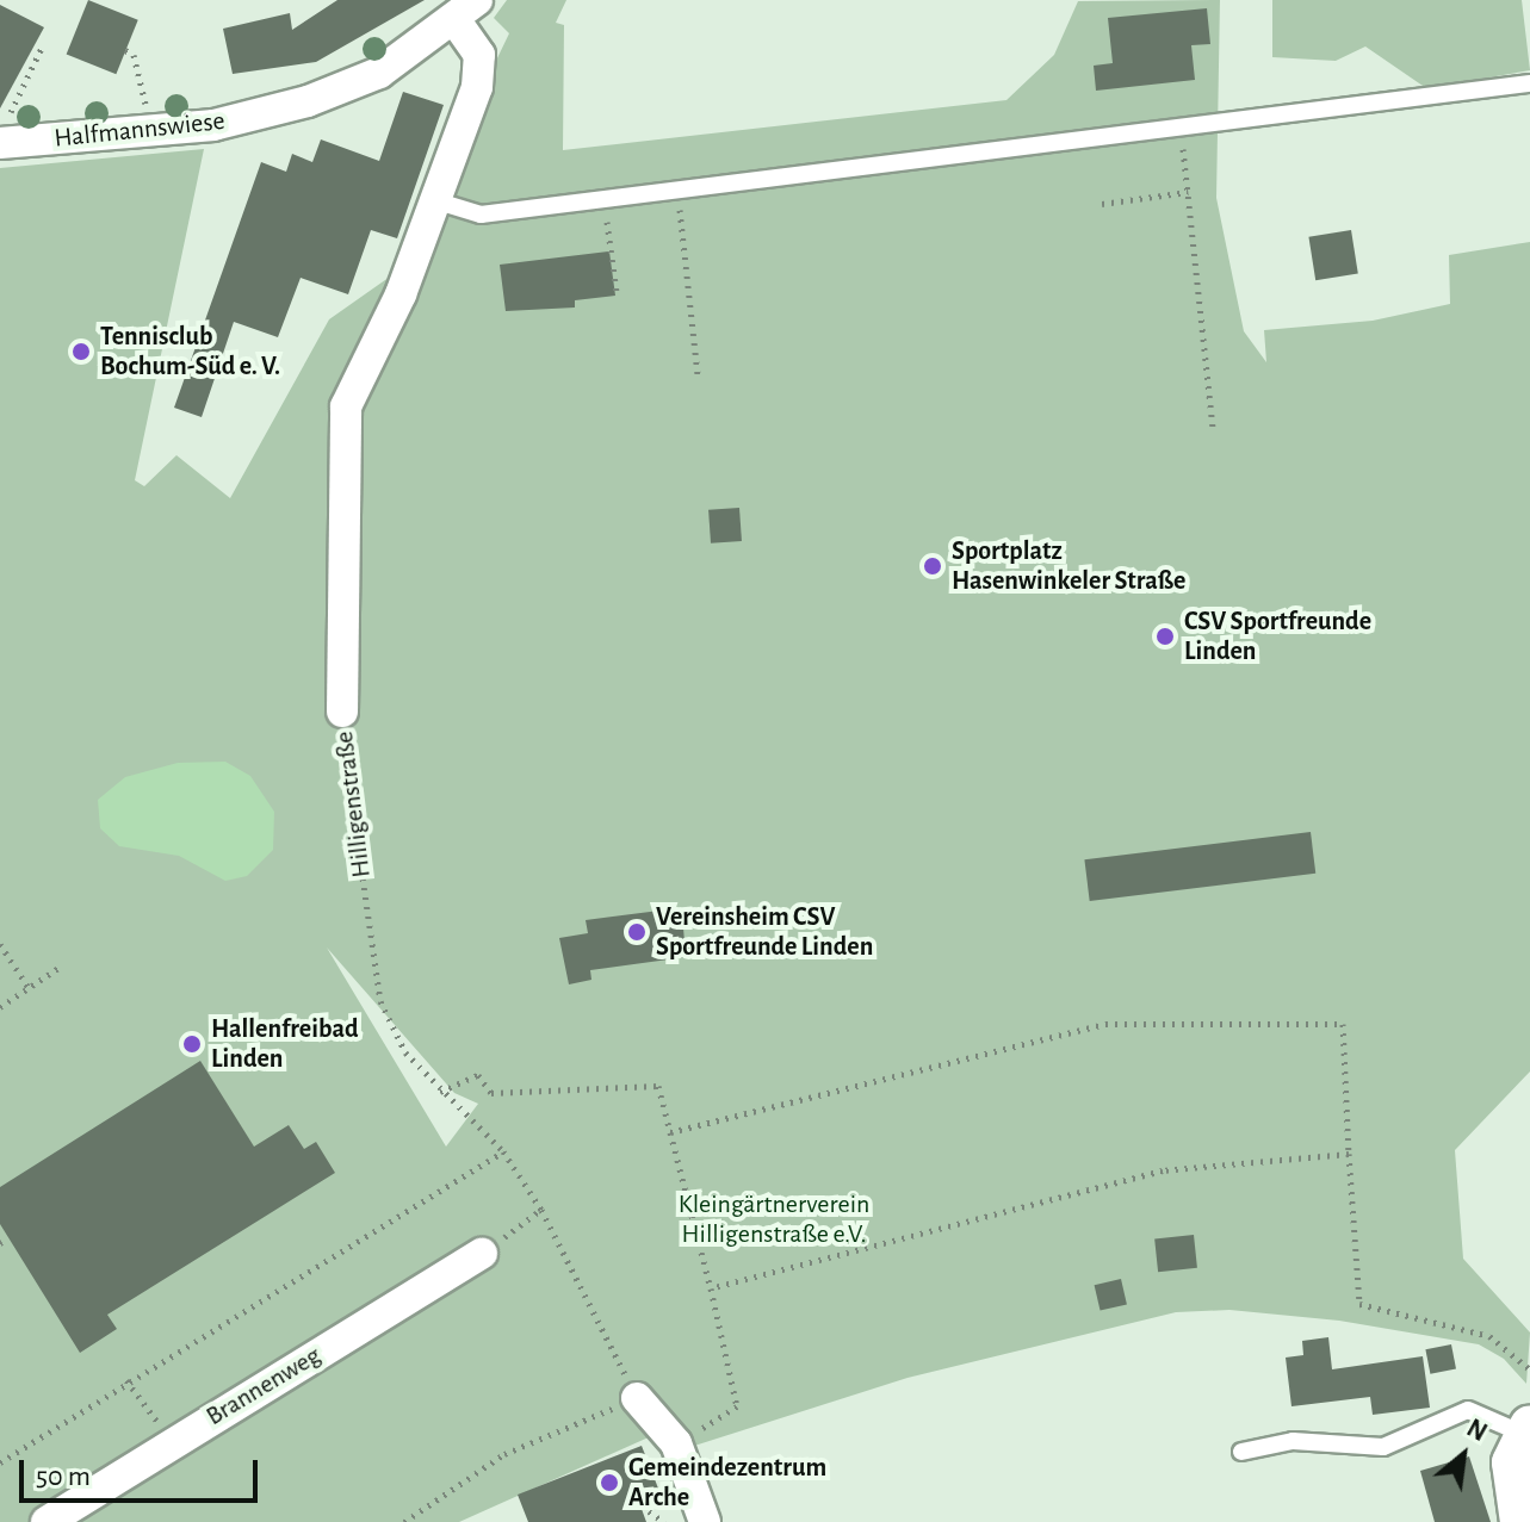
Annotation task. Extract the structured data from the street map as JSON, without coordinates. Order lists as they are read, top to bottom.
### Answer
{
  "streets": {
    "street": ["Halfmannswiese", "Hilligenstraße", "Brannenweg"]
  },
  "crossings": [
    ["Halfmannswiese", "Hilligenstraße"]
  ],
  "parks": ["Kleingärtnerverein Hilligenstraße e.V."],
  "places": [
    "Tennisclub Bochum-Süd e. V.",
    "Sportplatz Hasenwinkeler Straße",
    "CSV Sportfreunde Linden",
    "Vereinsheim CSV Sportfreunde Linden",
    "Hallenfreibad Linden",
    "Gemeindezentrum Arche"
  ],
  "scale_bar": "50 m",
  "north": "top right"
}
